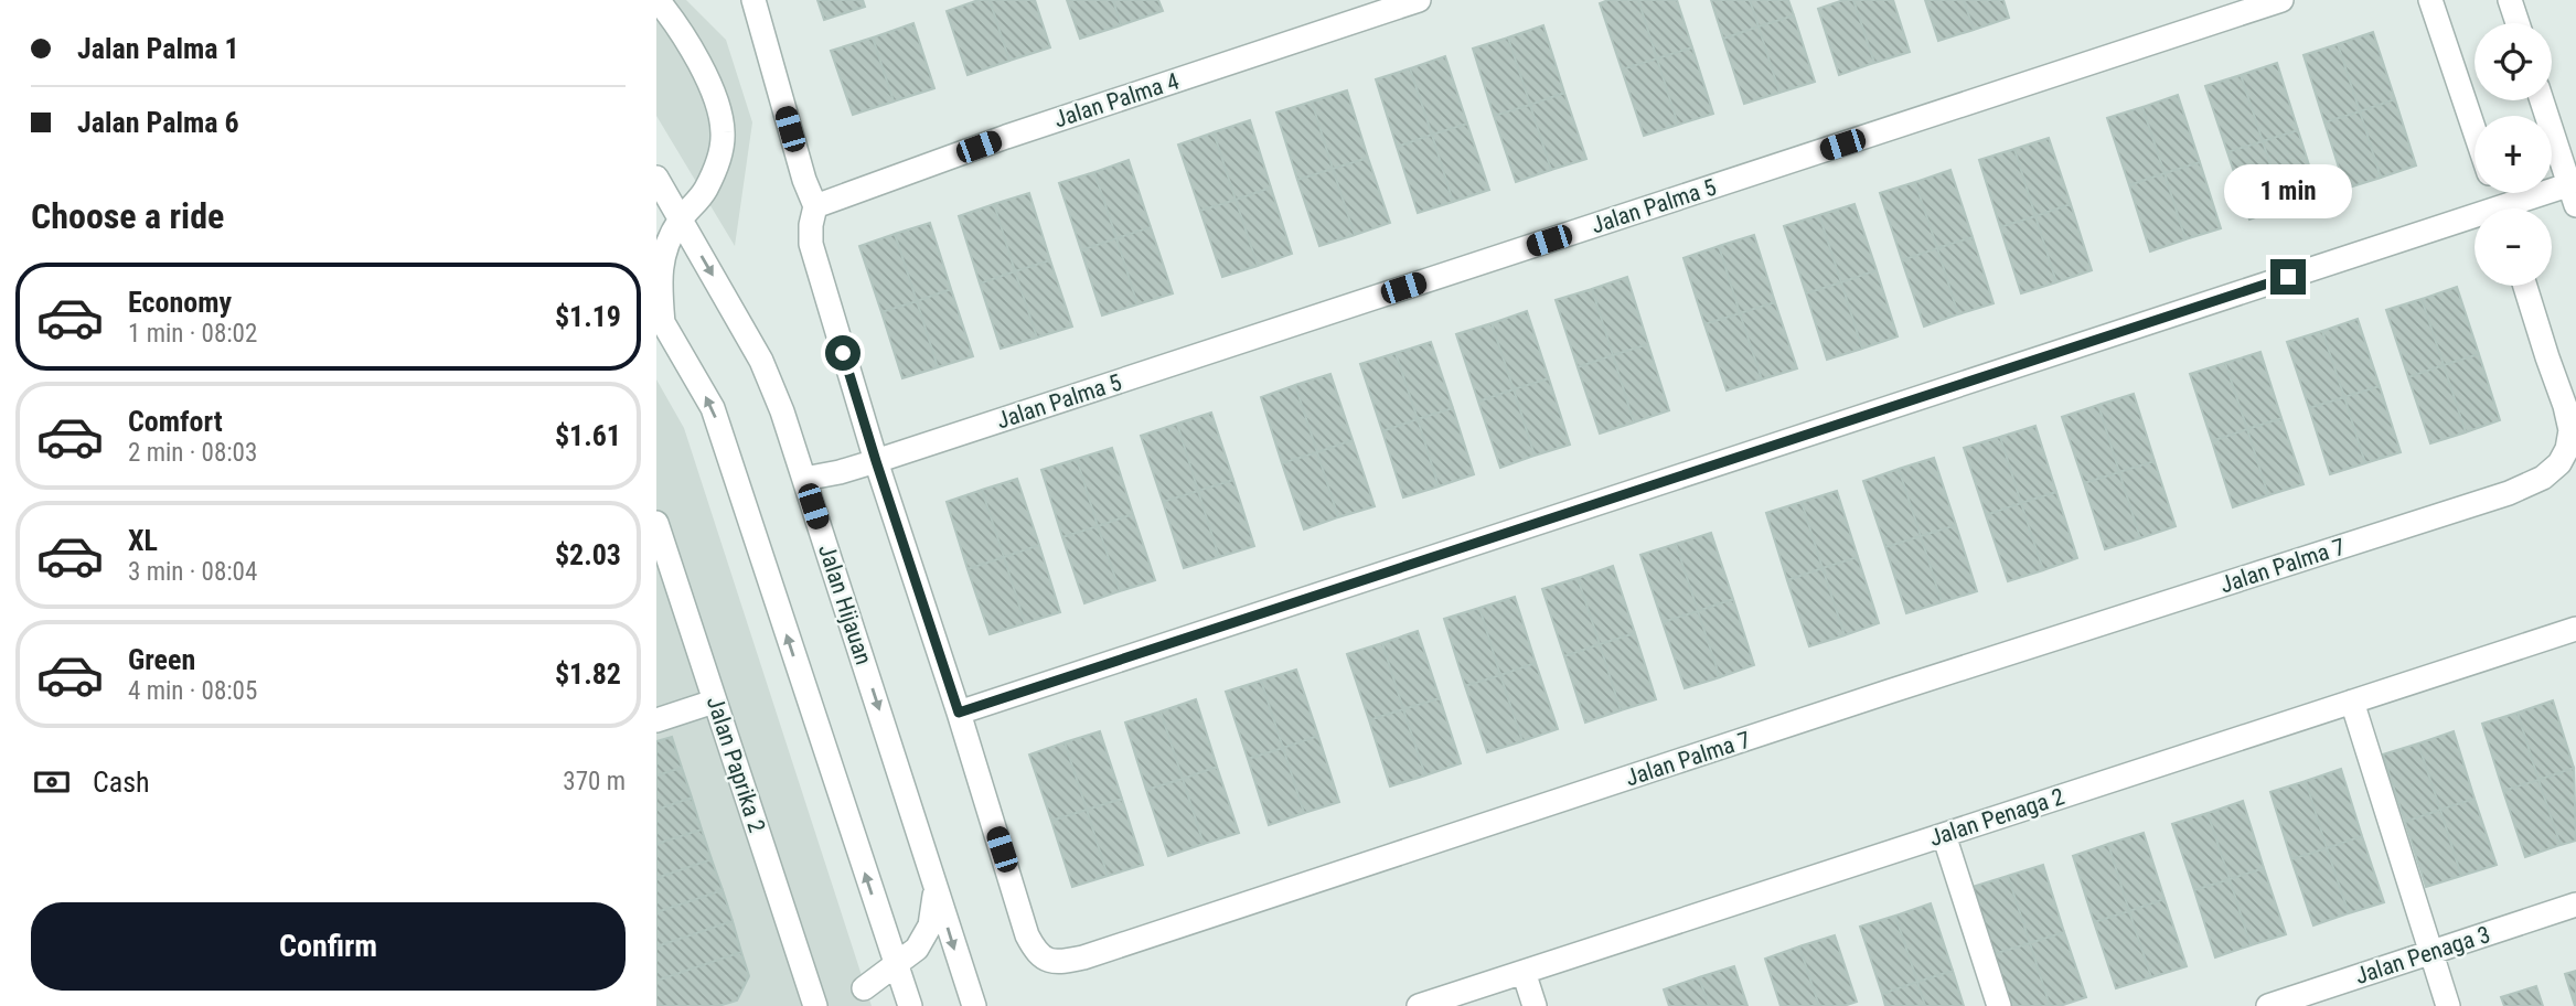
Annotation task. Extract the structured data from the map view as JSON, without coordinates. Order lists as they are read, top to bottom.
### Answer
{
  "streets": {
    "street": [
      "Jalan Palma 4",
      "Jalan Palma 5",
      "Jalan Palma 7",
      "Jalan Hijauan",
      "Jalan Paprika 2",
      "Jalan Penaga 2",
      "Jalan Penaga 3"
    ]
  },
  "crossings": [
    ["Jalan Palma 4", "Jalan Palma 7"],
    ["Jalan Palma 5", "Jalan Palma 7"],
    ["Jalan Palma 5", "Jalan Hijauan"]
  ],
  "page": {
    "banner": ["Jalan Palma 1", "Jalan Palma 6"],
    "map_buttons": ["+", "−"],
    "bubble": "1 min",
    "heading": "Choose a ride",
    "list": [
      {
        "name": "Economy",
        "note": "1 min · 08:02",
        "value": "$1.19"
      },
      {
        "name": "Comfort",
        "note": "2 min · 08:03",
        "value": "$1.61"
      },
      {
        "name": "XL",
        "note": "3 min · 08:04",
        "value": "$2.03"
      },
      {
        "name": "Green",
        "note": "4 min · 08:05",
        "value": "$1.82"
      }
    ],
    "pay": ["Cash", "370 m"],
    "buttons": "Confirm"
  }
}
